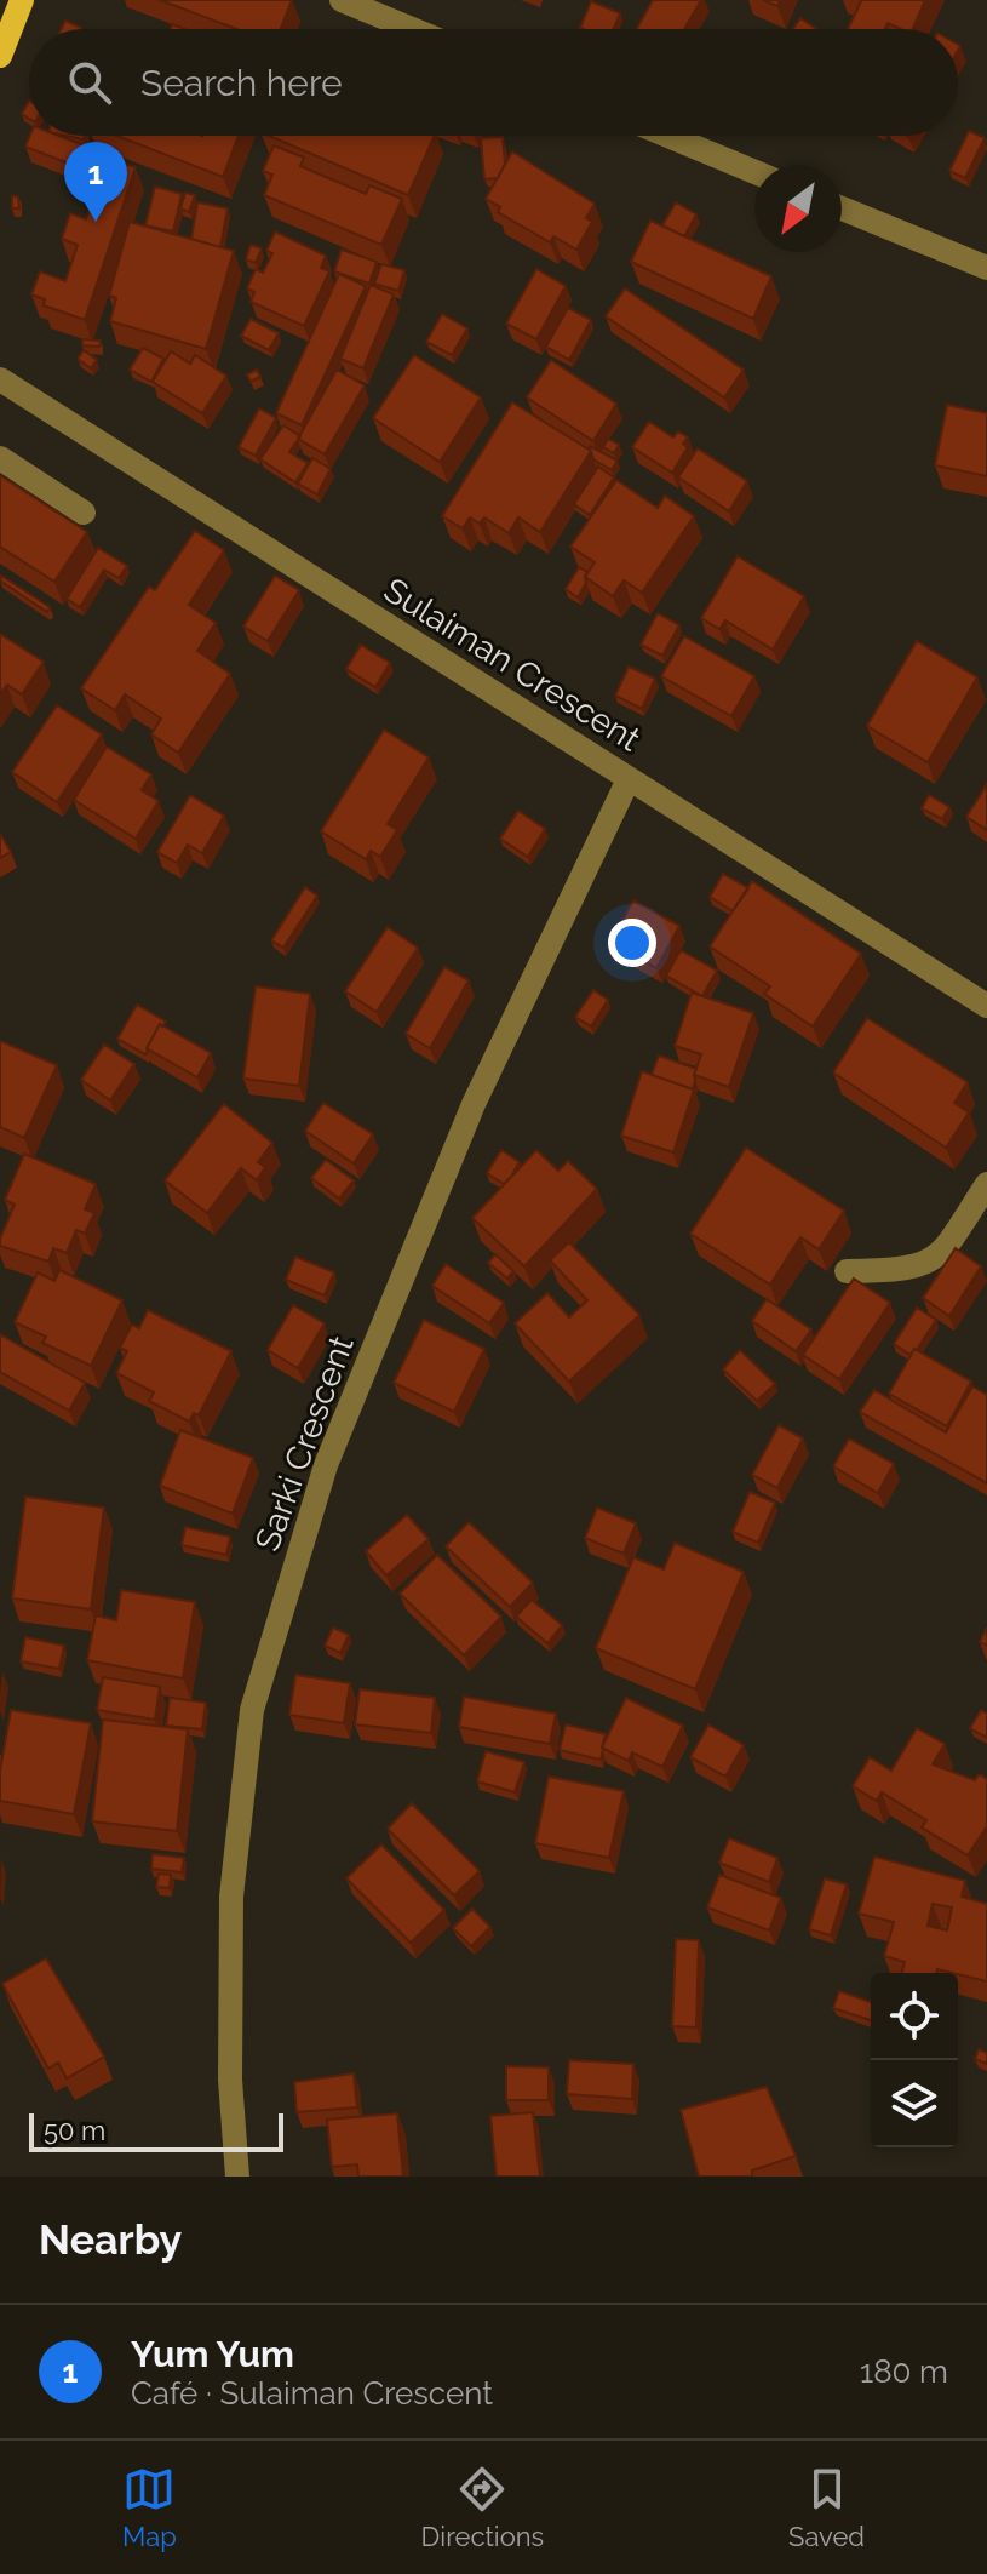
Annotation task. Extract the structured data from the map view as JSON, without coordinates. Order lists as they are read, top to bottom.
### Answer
{
  "streets": {
    "street": ["Sulaiman Crescent", "Sarki Crescent"]
  },
  "crossings": [
    ["Sulaiman Crescent", "Sarki Crescent"]
  ],
  "scale_bar": "50 m",
  "north": "bottom left",
  "page": {
    "search": "Search here",
    "pins": "1",
    "scale": "50 m",
    "heading": "Nearby",
    "list": [
      {
        "mark": "1",
        "name": "Yum Yum",
        "note": "Café · Sulaiman Crescent",
        "value": "180 m"
      }
    ],
    "nav": ["Map", "Directions", "Saved"]
  }
}
